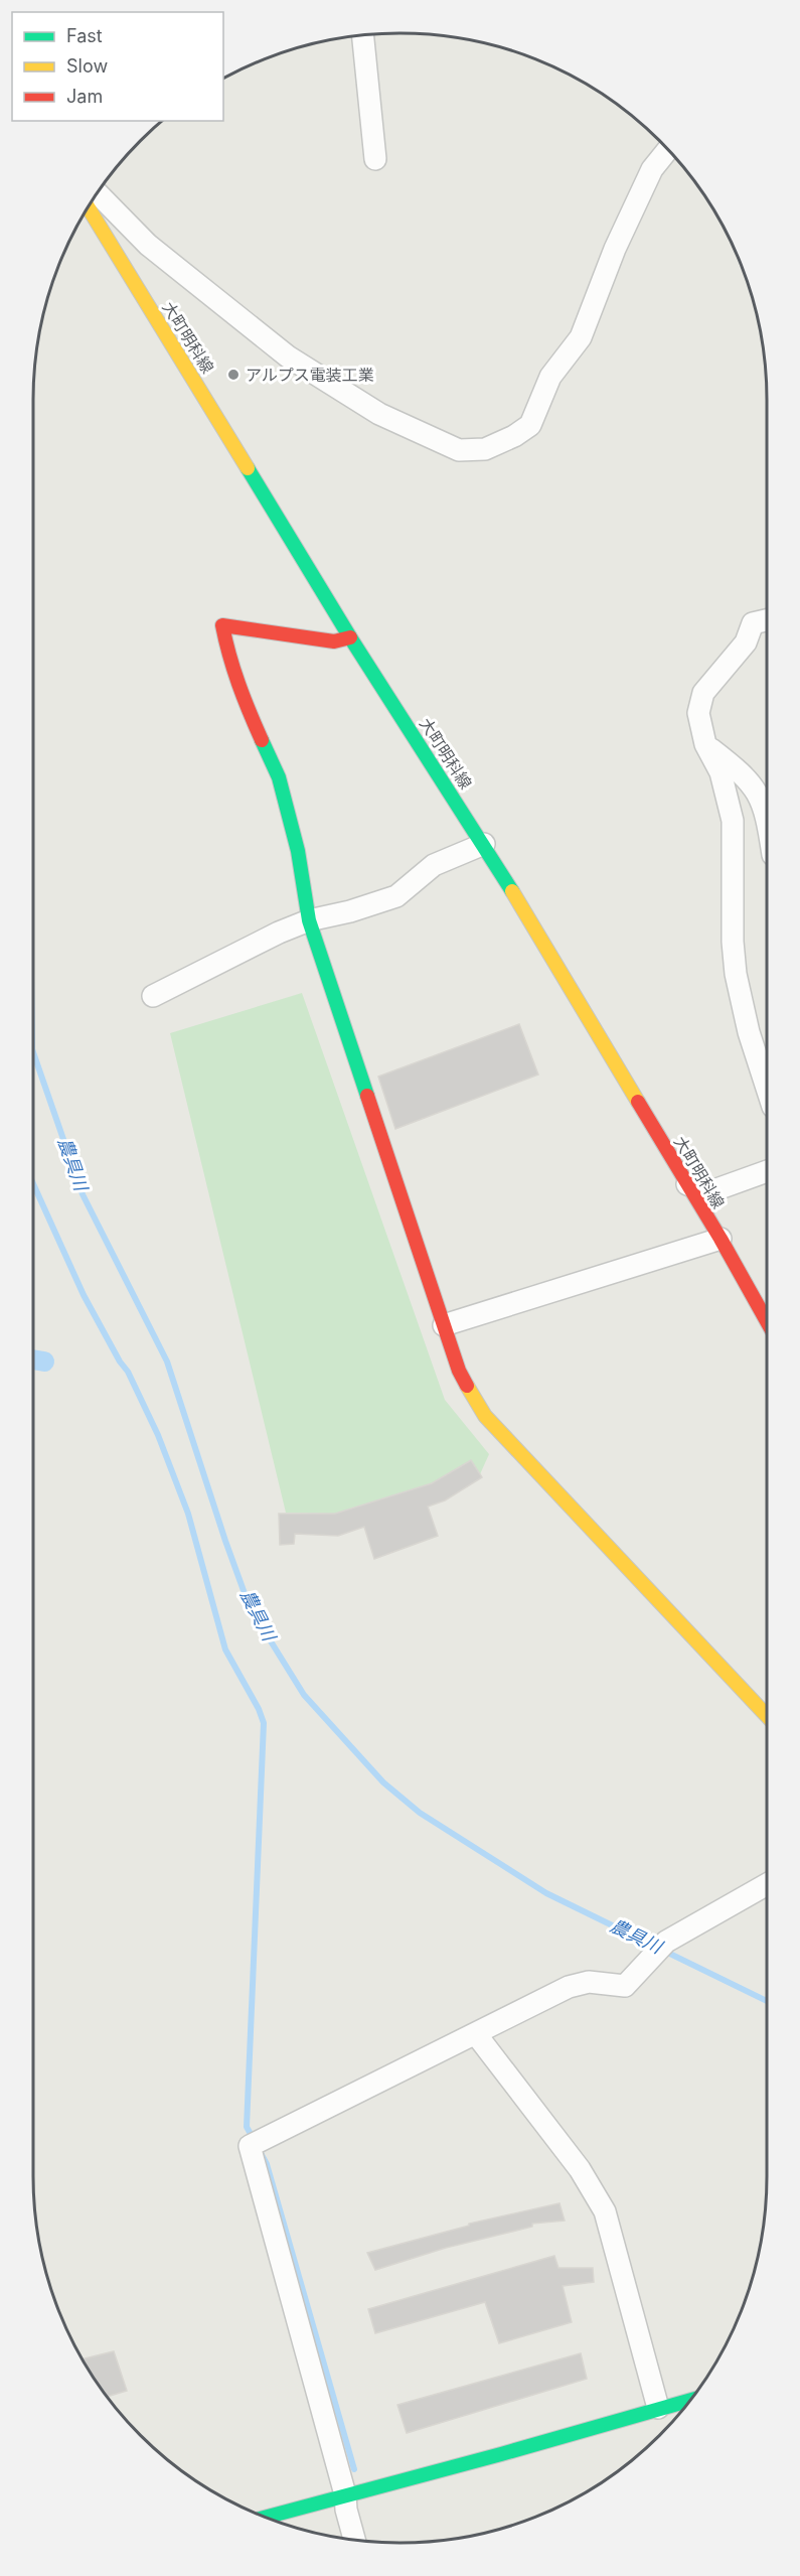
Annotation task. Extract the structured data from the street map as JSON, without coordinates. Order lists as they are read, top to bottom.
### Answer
{
  "streets": {
    "street": ["大町明科線"]
  },
  "water": ["農具川"],
  "places": ["アルプス電装工業"],
  "legend": ["Fast", "Slow", "Jam"]
}
